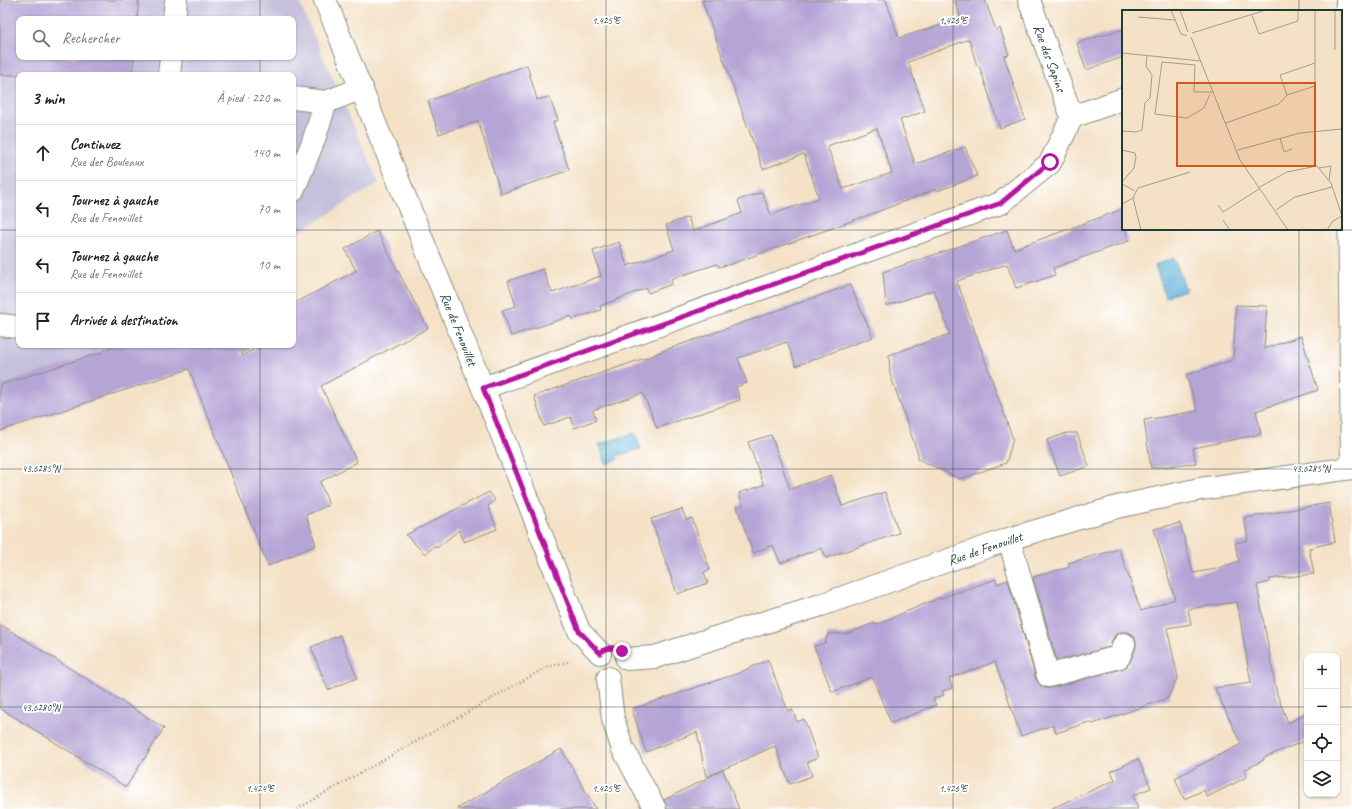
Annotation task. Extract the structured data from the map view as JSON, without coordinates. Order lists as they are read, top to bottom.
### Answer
{
  "streets": {
    "street": ["Rue des Sapins", "Rue de Fenouillet"]
  },
  "page": {
    "search": "Rechercher",
    "heading": ["3 min", "À pied · 220 m"],
    "list": [
      ["Continuez", "Rue des Bouleaux", "140 m"],
      ["Tournez à gauche", "Rue de Fenouillet", "70 m"],
      ["Tournez à gauche", "Rue de Fenouillet", "10 m"],
      "Arrivée à destination"
    ],
    "map_buttons": ["+", "−"]
  },
  "coordinates": [
    "1.425°E",
    "1.426°E",
    "43.6285°N",
    "43.6280°N",
    "1.424°E"
  ]
}
